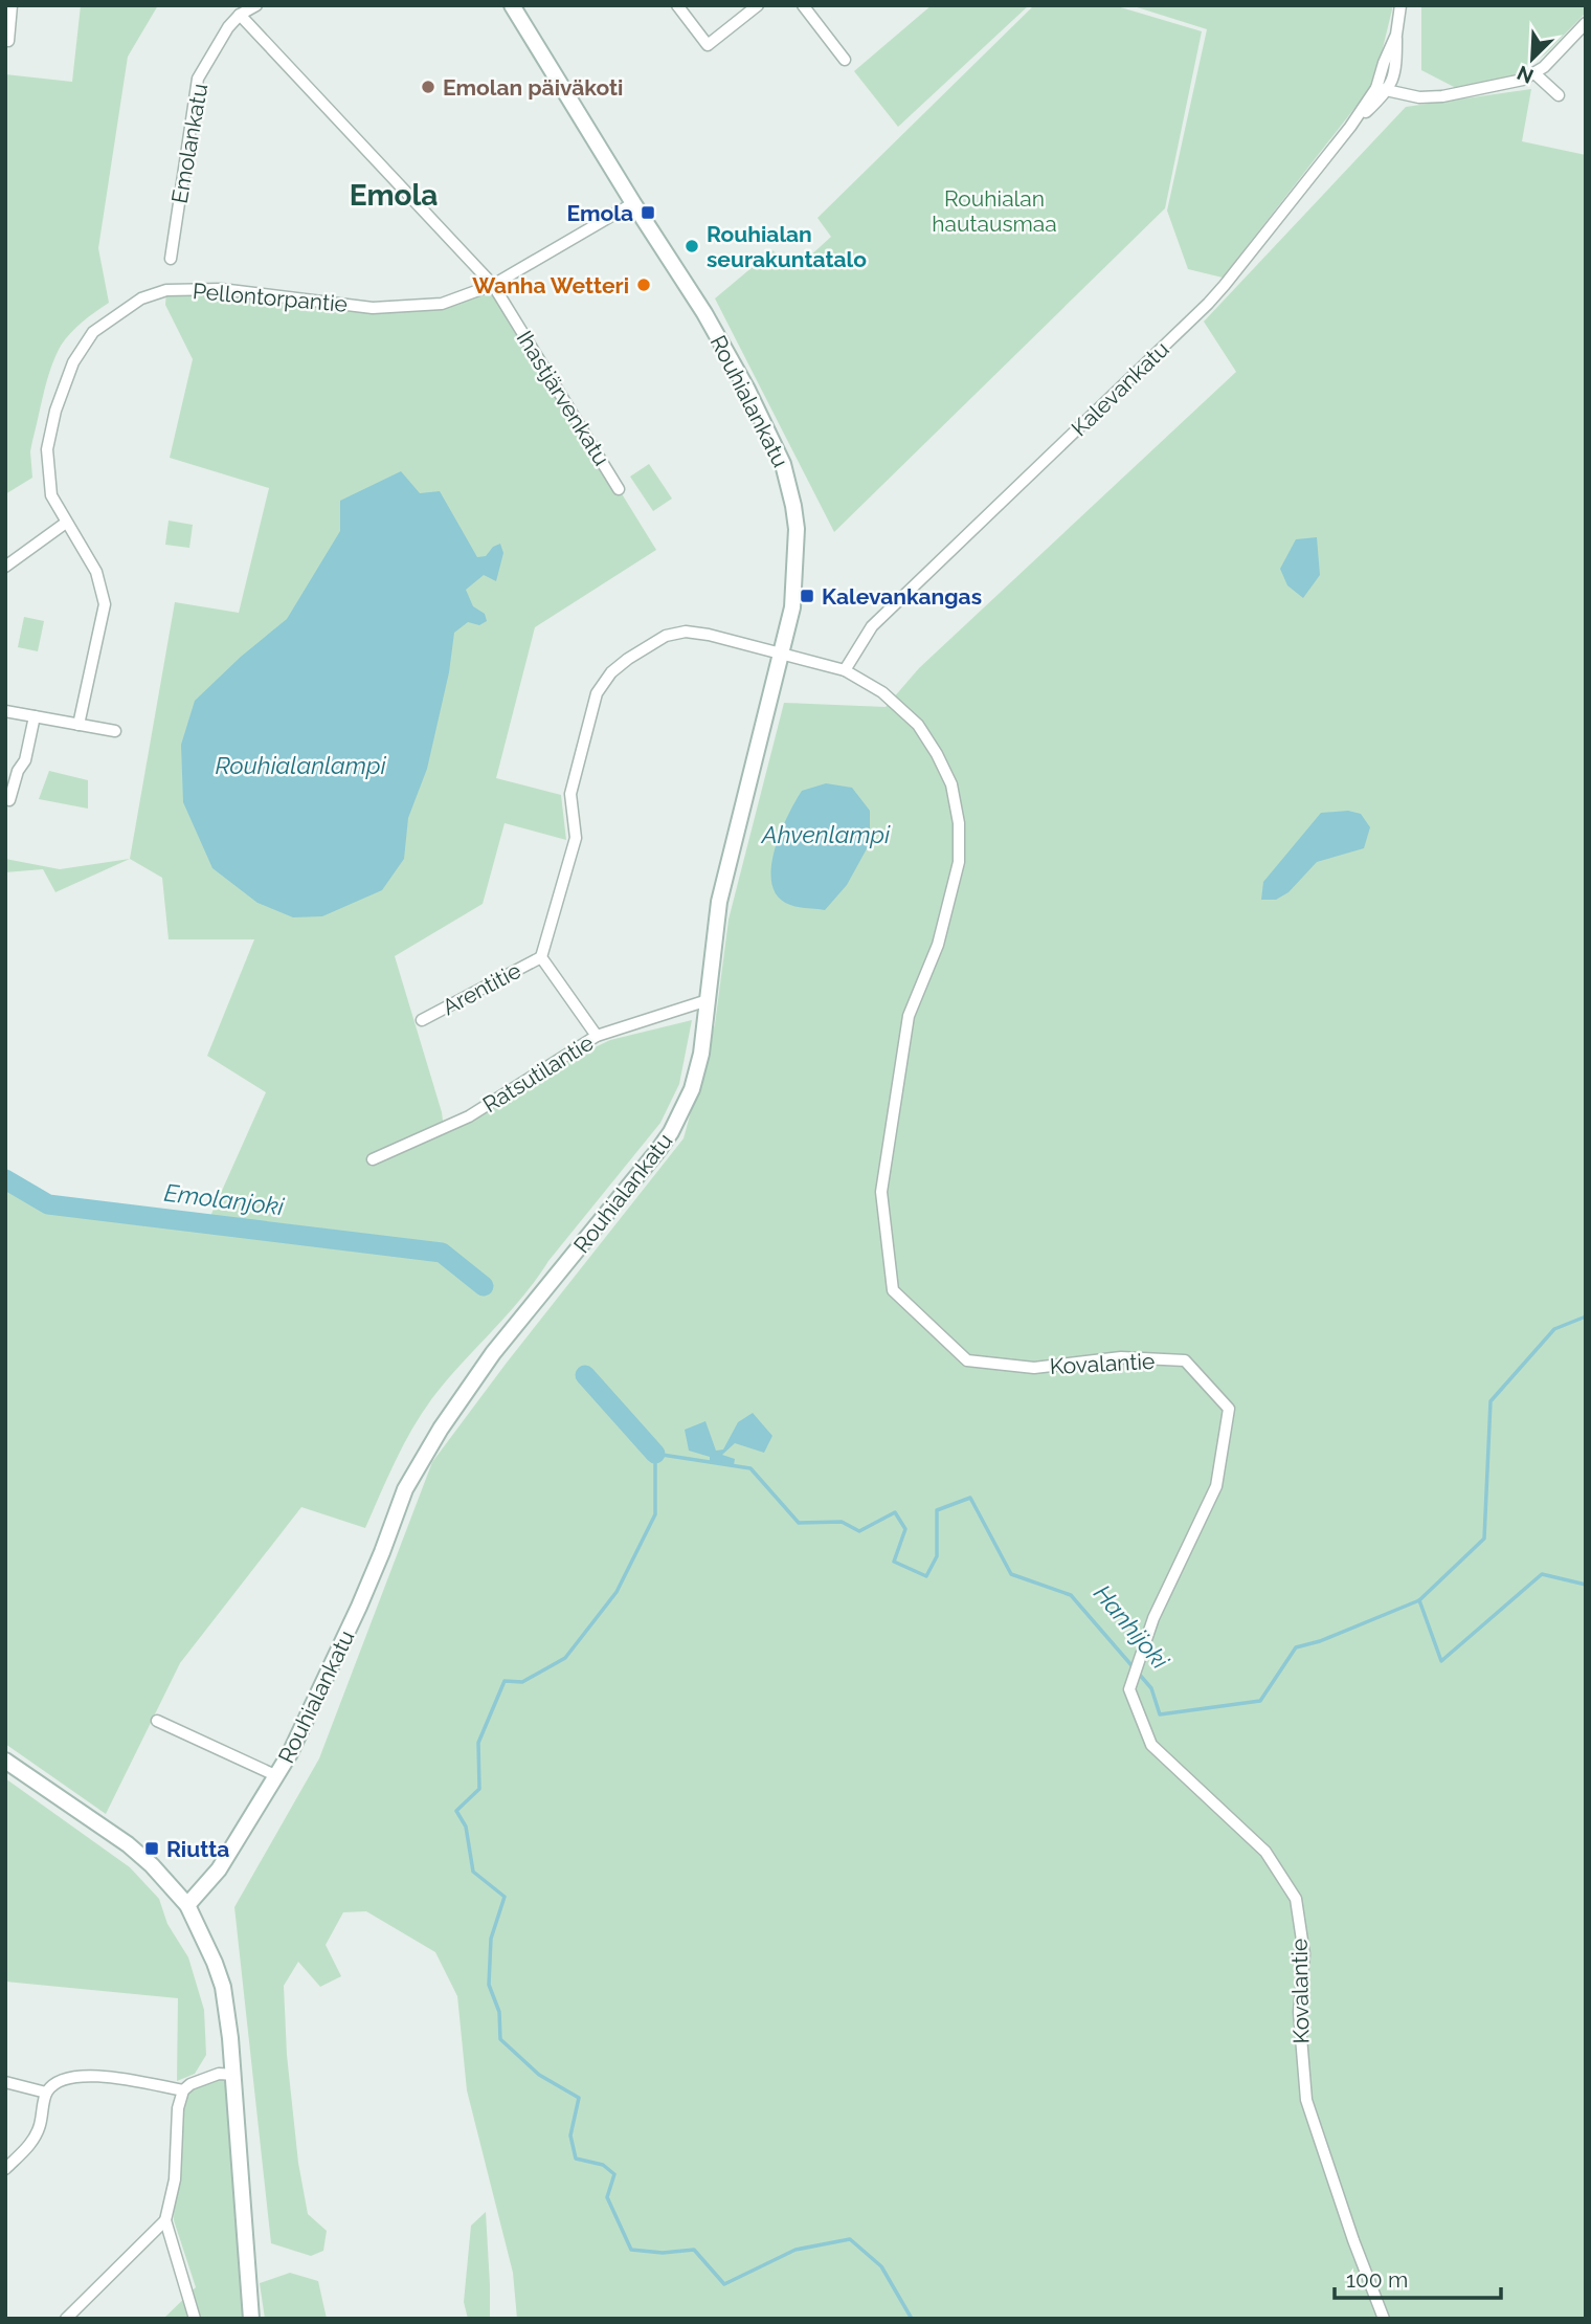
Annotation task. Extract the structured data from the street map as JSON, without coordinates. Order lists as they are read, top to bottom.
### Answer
{
  "streets": {
    "street": [
      "Emolankatu",
      "Pellontorpantie",
      "Kalevankatu",
      "Ihastjärvenkatu",
      "Rouhialankatu",
      "Arentitie",
      "Ratsutilantie",
      "Kovalantie"
    ]
  },
  "crossings": [
    ["Emolankatu", "Ihastjärvenkatu"],
    ["Pellontorpantie", "Ihastjärvenkatu"],
    ["Pellontorpantie", "Rouhialankatu"],
    ["Kalevankatu", "Kovalantie"],
    ["Rouhialankatu", "Ratsutilantie"],
    ["Rouhialankatu", "Kovalantie"],
    ["Arentitie", "Kovalantie"]
  ],
  "districts": ["Emola"],
  "water": [
    "Rouhialanlampi",
    "Ahvenlampi",
    "Emolanjoki",
    "Hanhijoki"
  ],
  "parks": ["Rouhialan hautausmaa"],
  "places": {
    "other": ["Emolan päiväkoti", "Rouhialan seurakuntatalo", "Wanha Wetteri"],
    "transit": ["Emola", "Kalevankangas", "Riutta"]
  },
  "scale_bar": "100 m",
  "north": "bottom left"
}
